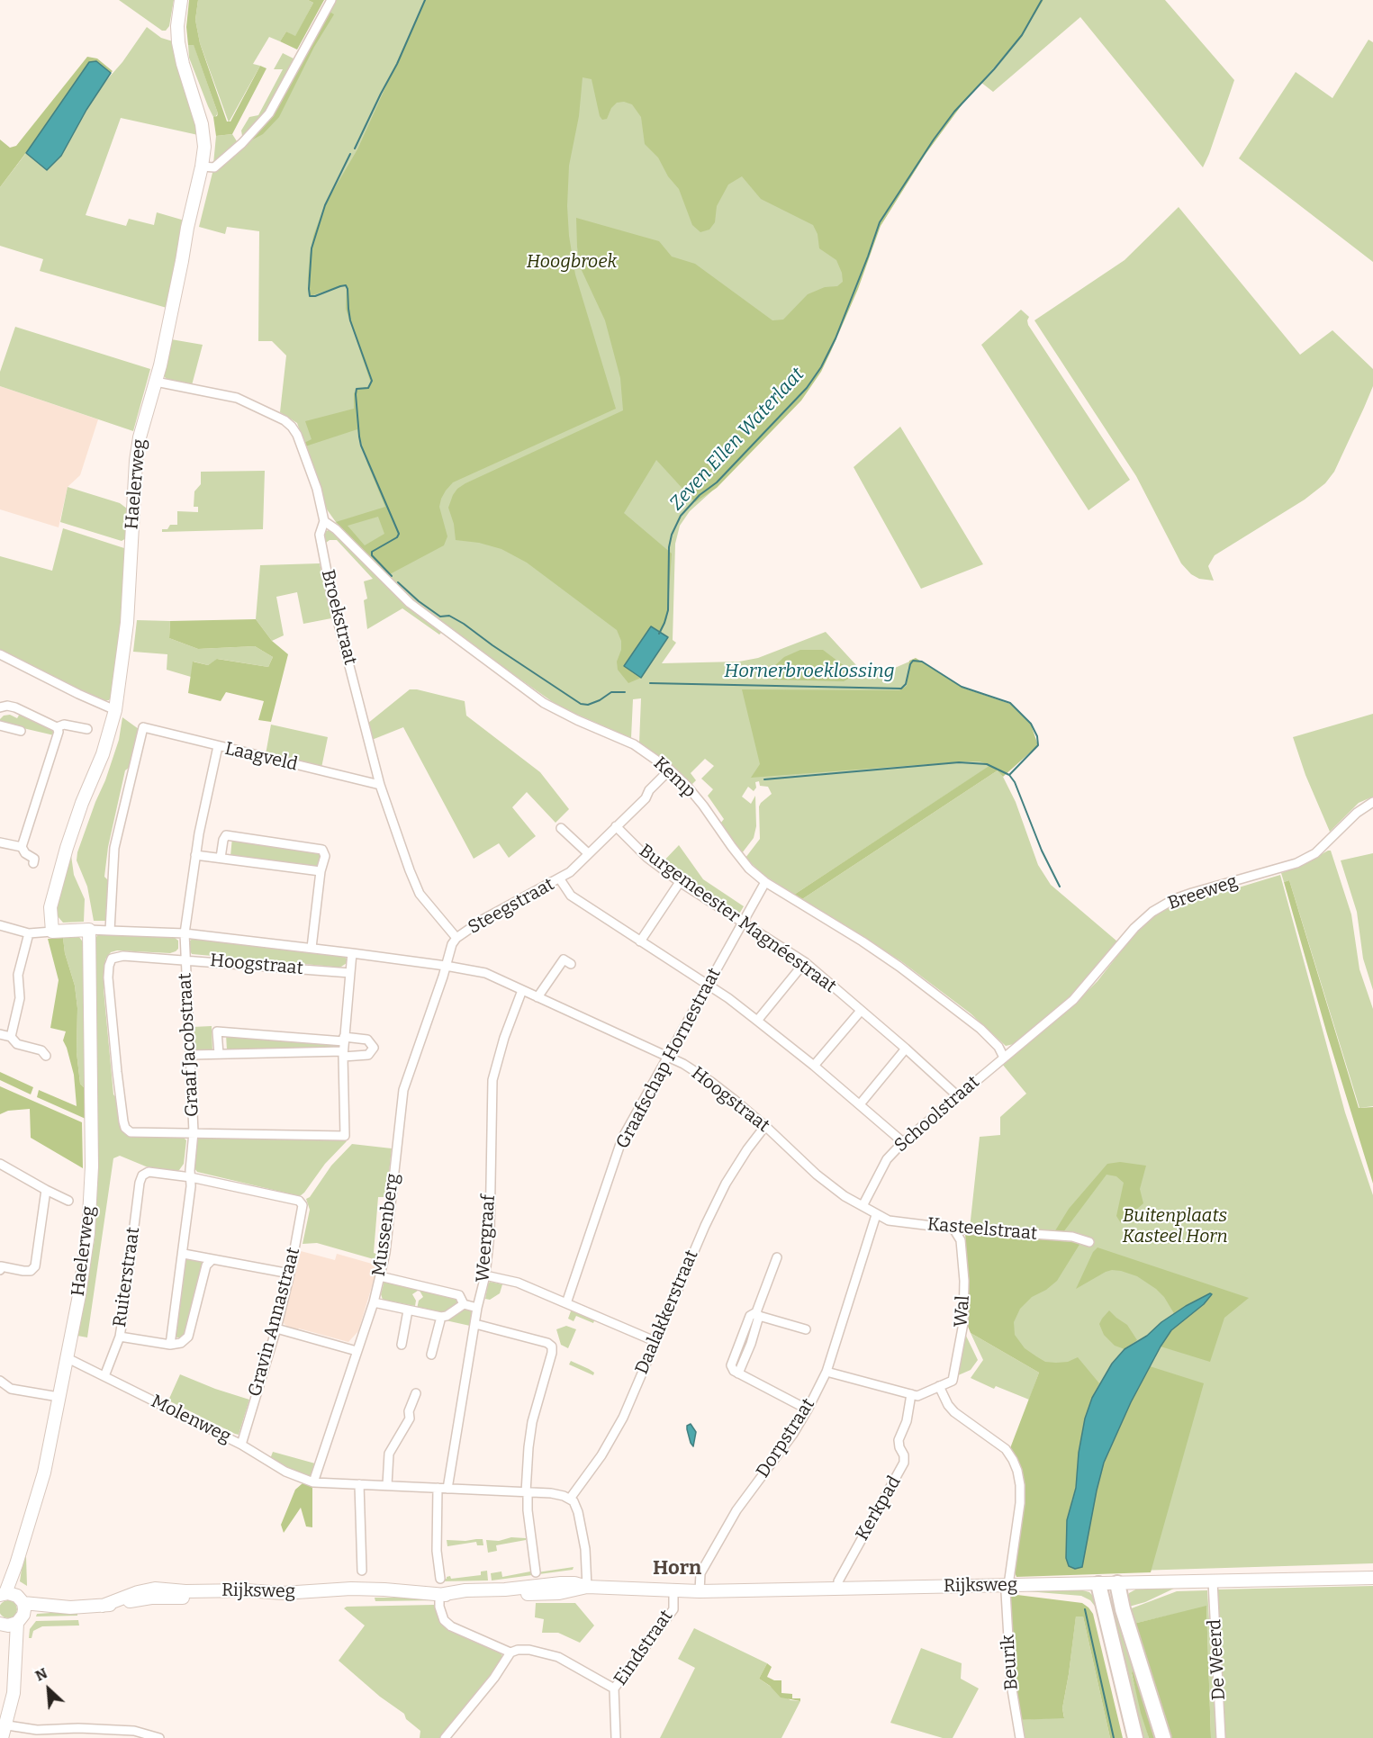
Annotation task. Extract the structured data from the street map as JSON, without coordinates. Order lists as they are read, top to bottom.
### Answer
{
  "streets": {
    "street": [
      "Haelerweg",
      "Broekstraat",
      "Laagveld",
      "Kemp",
      "Breeweg",
      "Steegstraat",
      "Burgemeester Magnéestraat",
      "Hoogstraat",
      "Graaf Jacobstraat",
      "Graafschap Hornestraat",
      "Schoolstraat",
      "Mussenberg",
      "Kasteelstraat",
      "Weergraaf",
      "Ruiterstraat",
      "Wal",
      "Daalakkerstraat",
      "Gravin Annastraat",
      "Molenweg",
      "Dorpstraat",
      "Kerkpad",
      "Rijksweg",
      "Eindstraat",
      "De Weerd",
      "Beurik"
    ]
  },
  "crossings": [
    ["Haelerweg", "Broekstraat"],
    ["Haelerweg", "Molenweg"],
    ["Haelerweg", "Rijksweg"],
    ["Broekstraat", "Laagveld"],
    ["Broekstraat", "Kemp"],
    ["Broekstraat", "Steegstraat"],
    ["Laagveld", "Hoogstraat"],
    ["Laagveld", "Graaf Jacobstraat"],
    ["Kemp", "Breeweg"],
    ["Kemp", "Steegstraat"],
    ["Kemp", "Graafschap Hornestraat"],
    ["Kemp", "Schoolstraat"],
    ["Breeweg", "Schoolstraat"],
    ["Steegstraat", "Burgemeester Magnéestraat"],
    ["Steegstraat", "Hoogstraat"],
    ["Steegstraat", "Mussenberg"],
    ["Burgemeester Magnéestraat", "Graafschap Hornestraat"],
    ["Burgemeester Magnéestraat", "Schoolstraat"],
    ["Hoogstraat", "Graaf Jacobstraat"],
    ["Hoogstraat", "Graafschap Hornestraat"],
    ["Hoogstraat", "Schoolstraat"],
    ["Hoogstraat", "Mussenberg"],
    ["Hoogstraat", "Kasteelstraat"],
    ["Hoogstraat", "Weergraaf"],
    ["Hoogstraat", "Daalakkerstraat"],
    ["Hoogstraat", "Dorpstraat"],
    ["Graaf Jacobstraat", "Ruiterstraat"],
    ["Graaf Jacobstraat", "Gravin Annastraat"],
    ["Mussenberg", "Molenweg"],
    ["Kasteelstraat", "Wal"],
    ["Kasteelstraat", "Dorpstraat"],
    ["Weergraaf", "Molenweg"],
    ["Ruiterstraat", "Gravin Annastraat"],
    ["Ruiterstraat", "Molenweg"],
    ["Wal", "Beurik"],
    ["Daalakkerstraat", "Molenweg"],
    ["Gravin Annastraat", "Molenweg"],
    ["Dorpstraat", "Rijksweg"],
    ["Kerkpad", "Rijksweg"],
    ["Rijksweg", "Eindstraat"],
    ["Rijksweg", "De Weerd"],
    ["Rijksweg", "Beurik"]
  ],
  "districts": ["Horn"],
  "water": ["Zeven Ellen Waterlaat", "Hornerbroeklossing"],
  "parks": ["Hoogbroek", "Buitenplaats Kasteel Horn"],
  "north": "top left"
}
